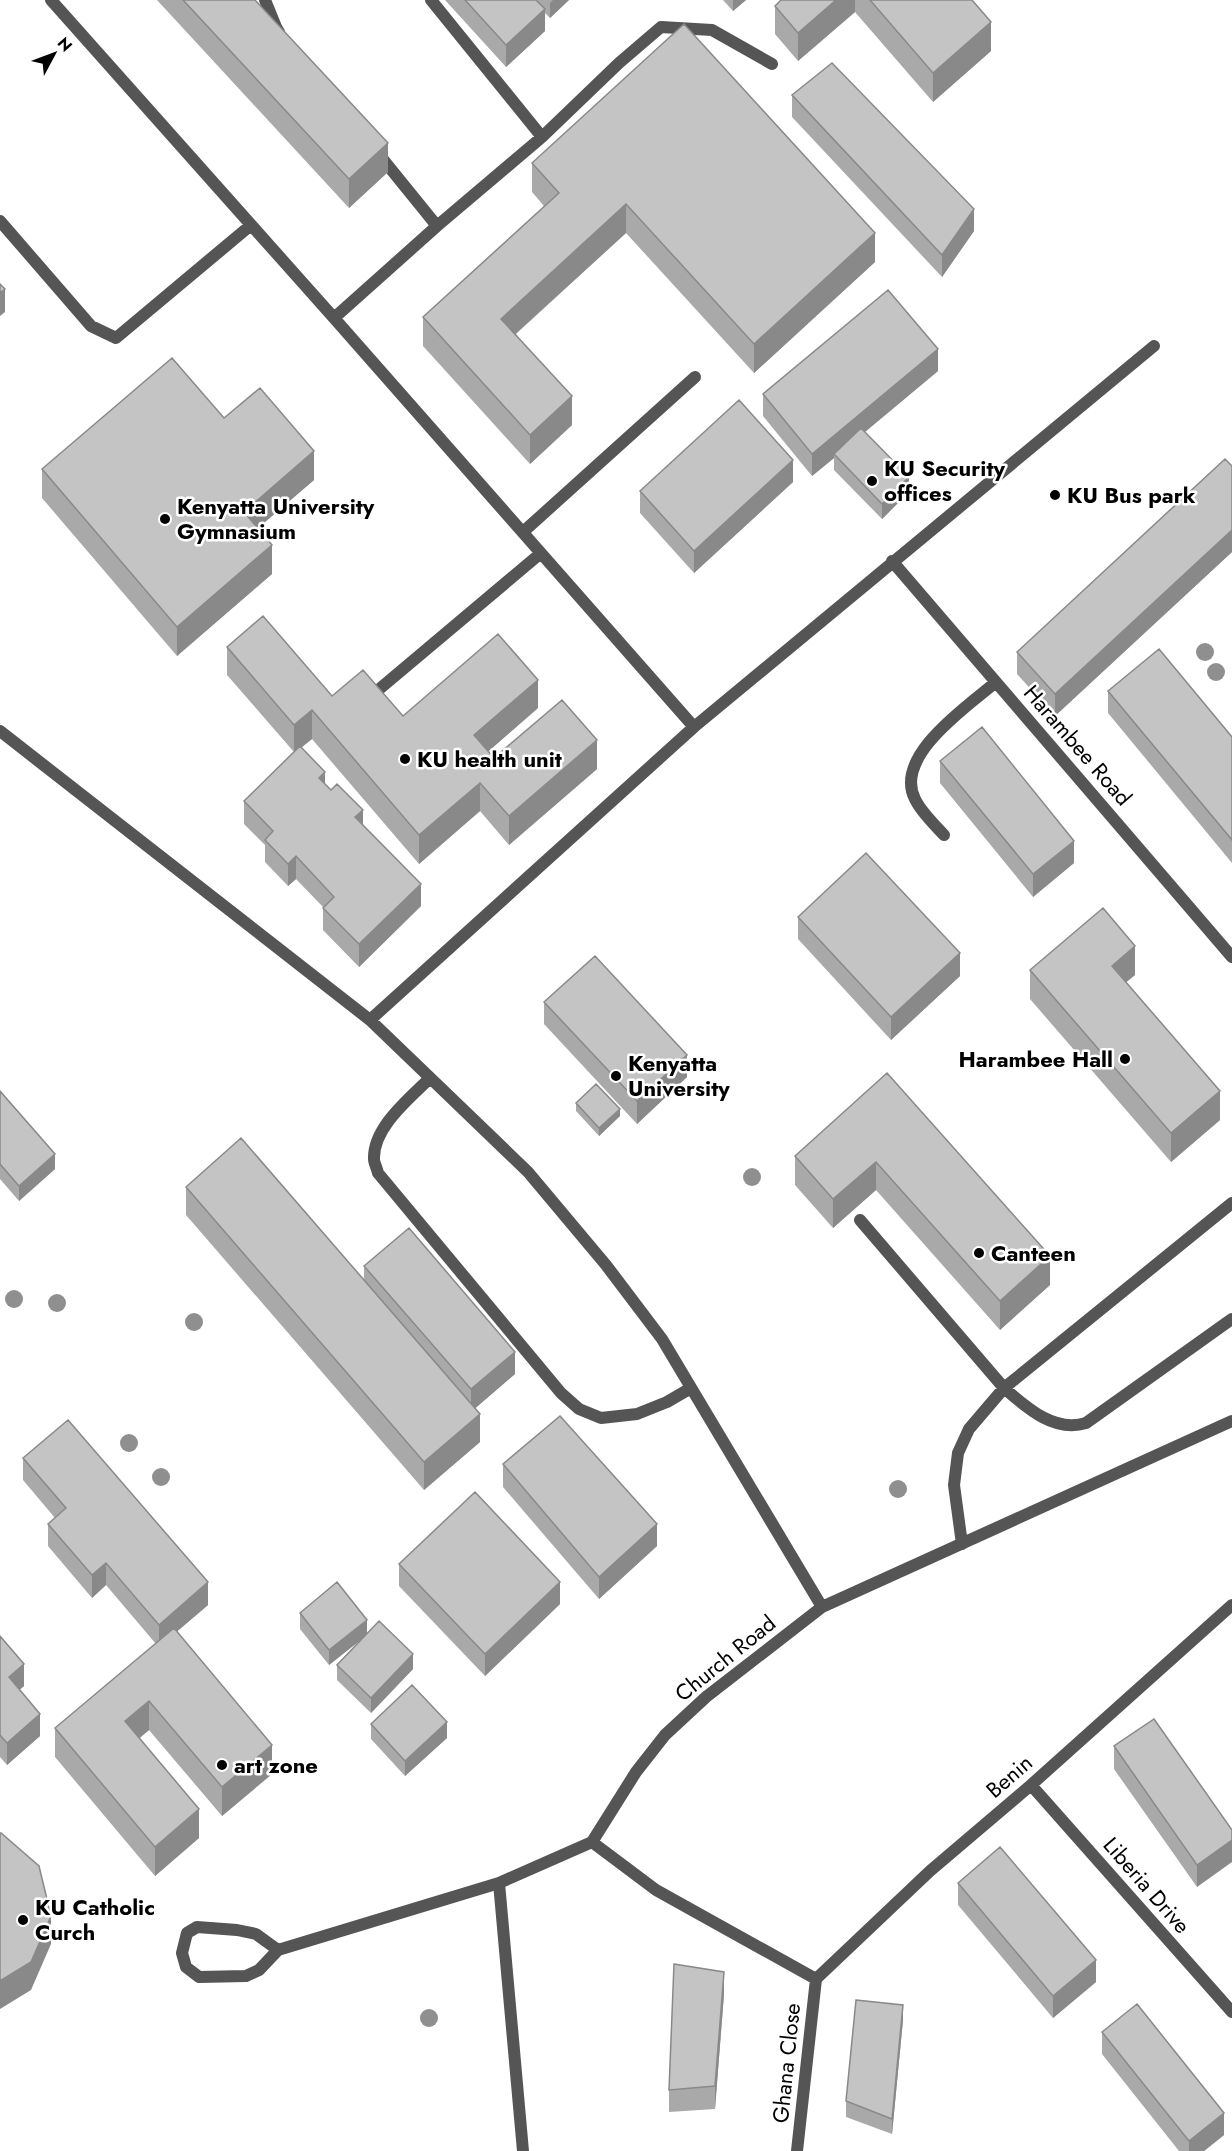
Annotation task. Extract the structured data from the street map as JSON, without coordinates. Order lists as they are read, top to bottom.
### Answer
{
  "streets": {
    "lane": [
      "Harambee Road",
      "Church Road",
      "Benin",
      "Liberia Drive",
      "Ghana Close"
    ]
  },
  "crossings": [
    ["Benin", "Liberia Drive"],
    ["Benin", "Ghana Close"]
  ],
  "places": [
    "KU Security offices",
    "KU Bus park",
    "Kenyatta University Gymnasium",
    "KU health unit",
    "Harambee Hall",
    "Kenyatta University",
    "Canteen",
    "art zone",
    "KU Catholic Curch"
  ],
  "north": "top right"
}
